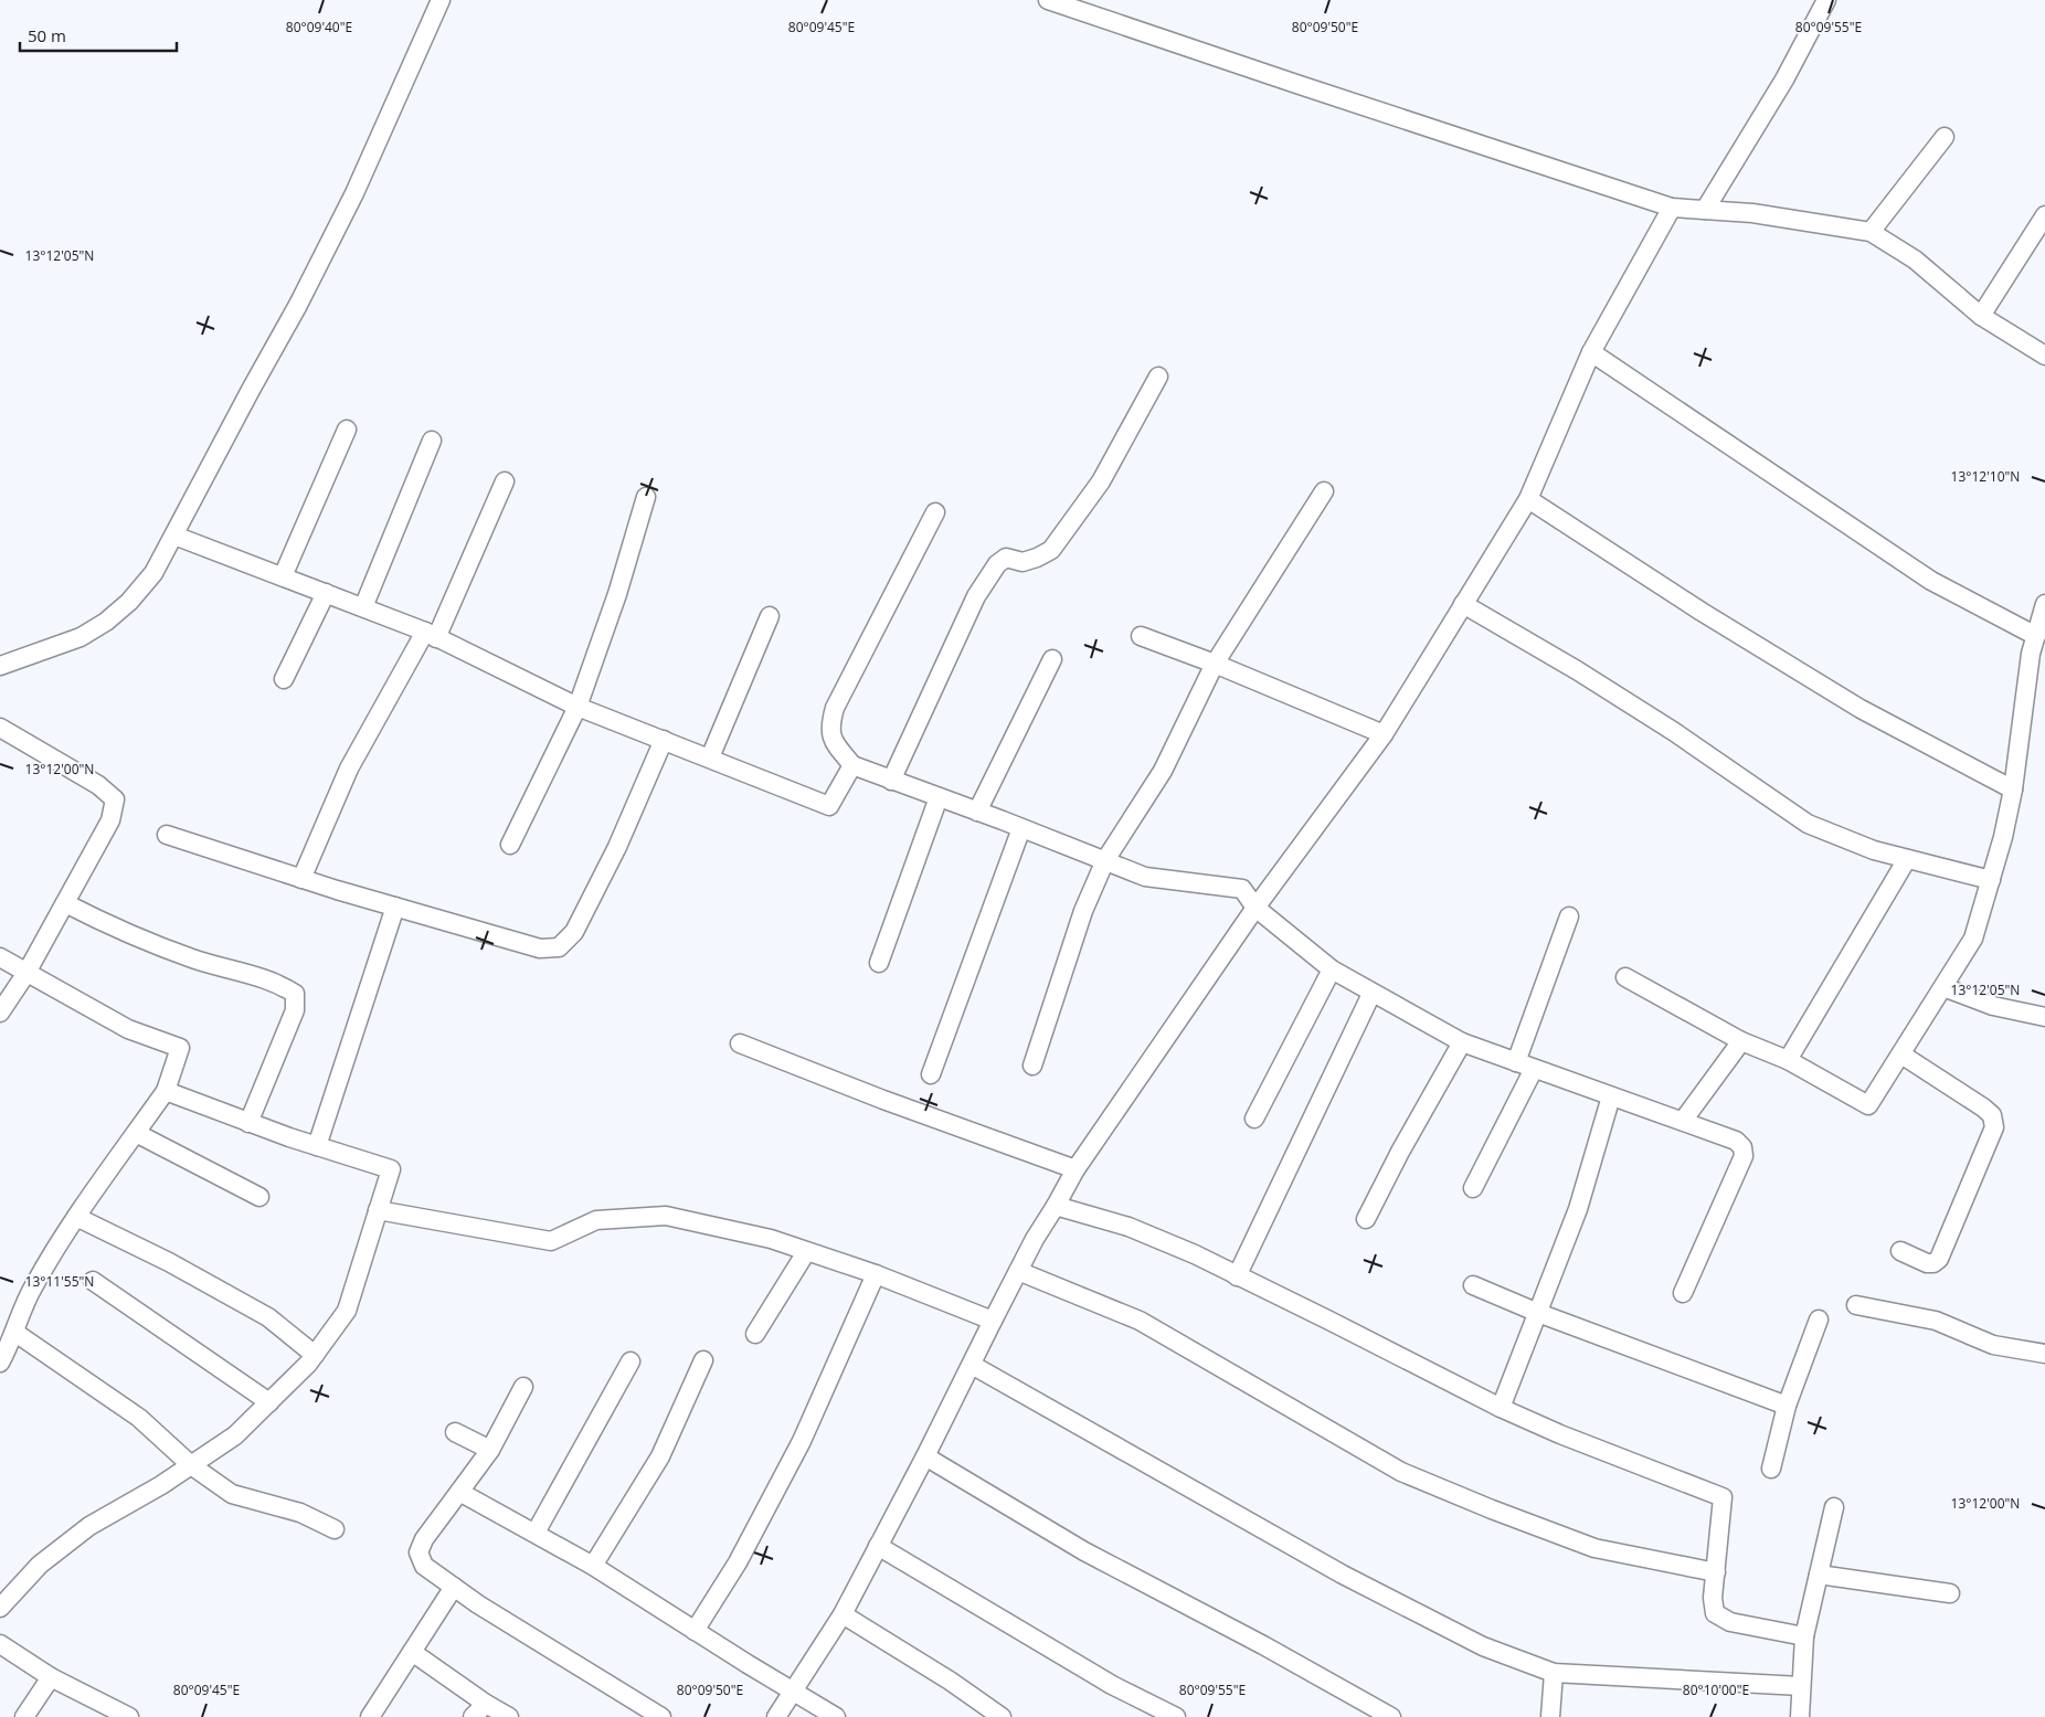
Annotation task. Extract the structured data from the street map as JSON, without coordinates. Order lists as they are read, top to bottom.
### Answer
{
  "scale_bar": "50 m",
  "coordinates": [
    "80°09'40\"E",
    "80°09'45\"E",
    "80°09'50\"E",
    "80°09'55\"E",
    "13°12'05\"N",
    "13°12'10\"N",
    "13°12'00\"N",
    "13°11'55\"N",
    "80°10'00\"E"
  ]
}
